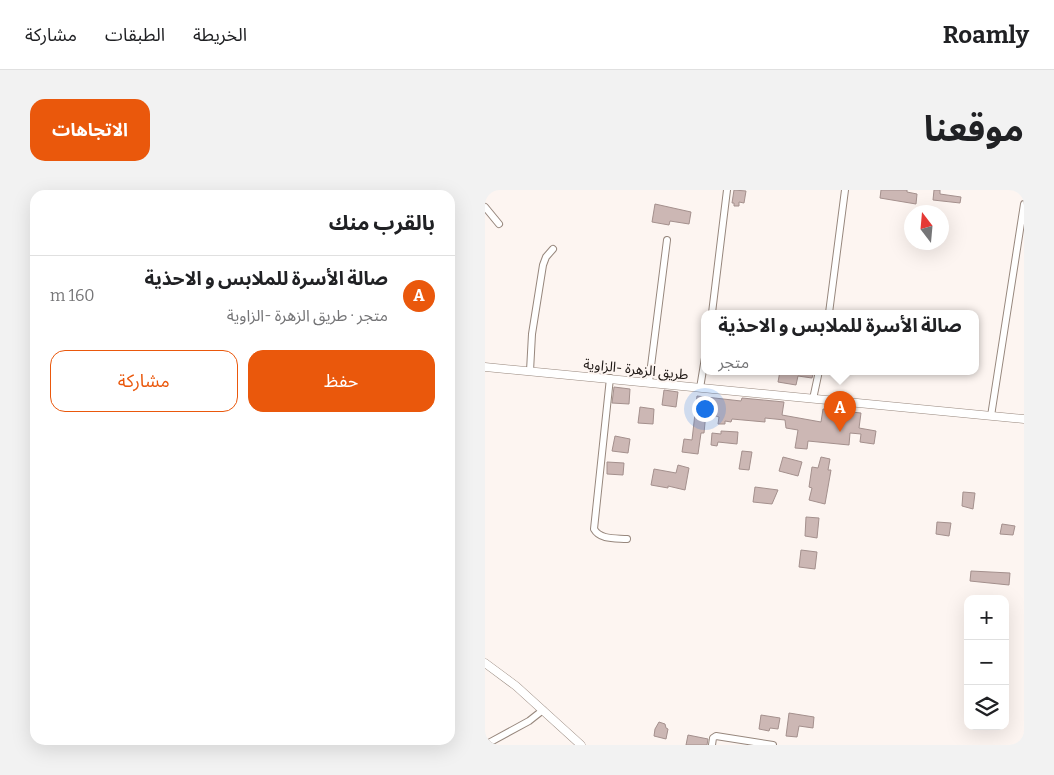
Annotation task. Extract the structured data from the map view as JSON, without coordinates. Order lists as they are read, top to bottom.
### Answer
{
  "streets": {
    "main road": ["طريق الزهرة -الزاوية"]
  },
  "north": "top",
  "page": {
    "header": "Roamly",
    "nav": ["الخريطة", "الطبقات", "مشاركة"],
    "title": "موقعنا",
    "buttons": [
      "الاتجاهات",
      ["حفظ", "مشاركة"]
    ],
    "heading": "بالقرب منك",
    "list": [
      {
        "mark": "A",
        "name": "صالة الأسرة للملابس و الاحذية",
        "note": "متجر · طريق الزهرة -الزاوية",
        "value": "160 m"
      }
    ],
    "popup": ["صالة الأسرة للملابس و الاحذية", "متجر"],
    "pins": "A",
    "map_buttons": ["+", "−"]
  }
}
